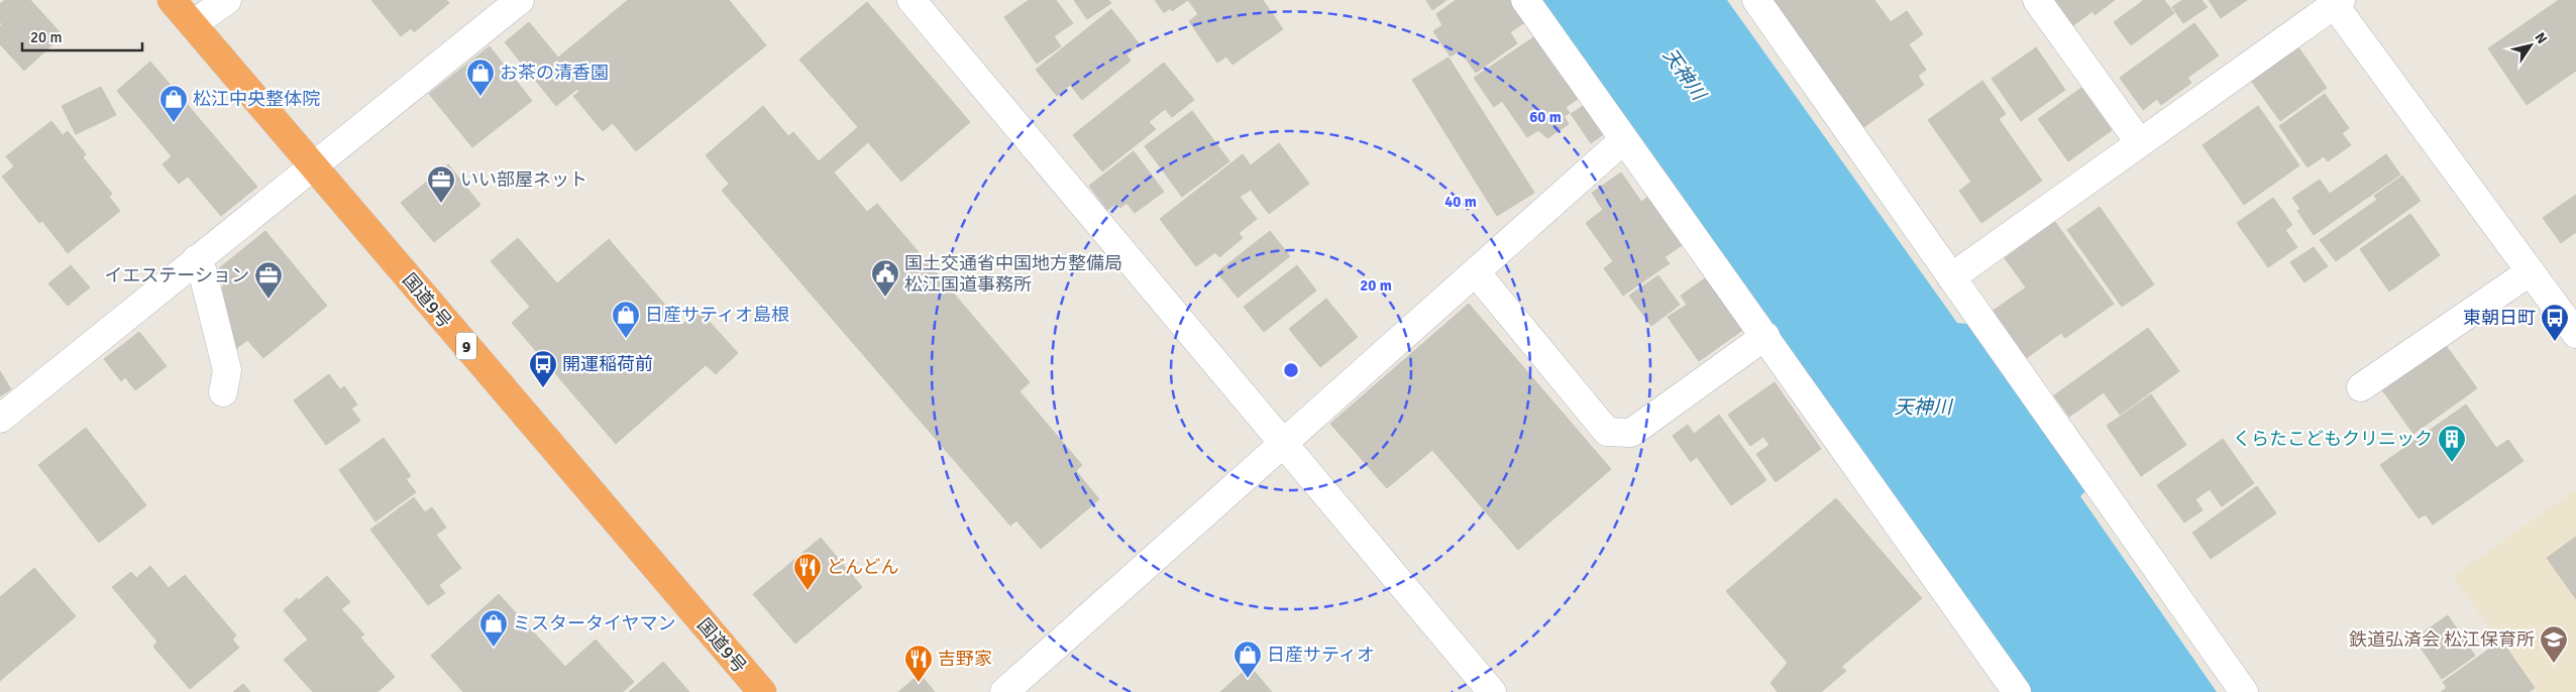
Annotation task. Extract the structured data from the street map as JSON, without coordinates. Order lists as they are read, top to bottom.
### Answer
{
  "streets": {
    "highway": ["国道9号", "9"]
  },
  "water": ["天神川"],
  "places": {
    "shop": [
      "お茶の清香園",
      "松江中央整体院",
      "日産サティオ島根",
      "ミスタータイヤマン",
      "日産サティオ"
    ],
    "office": ["いい部屋ネット", "イエステーション"],
    "public building": ["国土交通省中国地方整備局 松江国道事務所"],
    "bus stop": ["東朝日町", "開運稲荷前"],
    "building": ["くらたこどもクリニック"],
    "restaurant": ["どんどん", "吉野家"],
    "school or university": ["鉄道弘済会 松江保育所"]
  },
  "scale_bar": "20 m",
  "north": "top right",
  "rings": ["60 m", "40 m", "20 m"]
}
